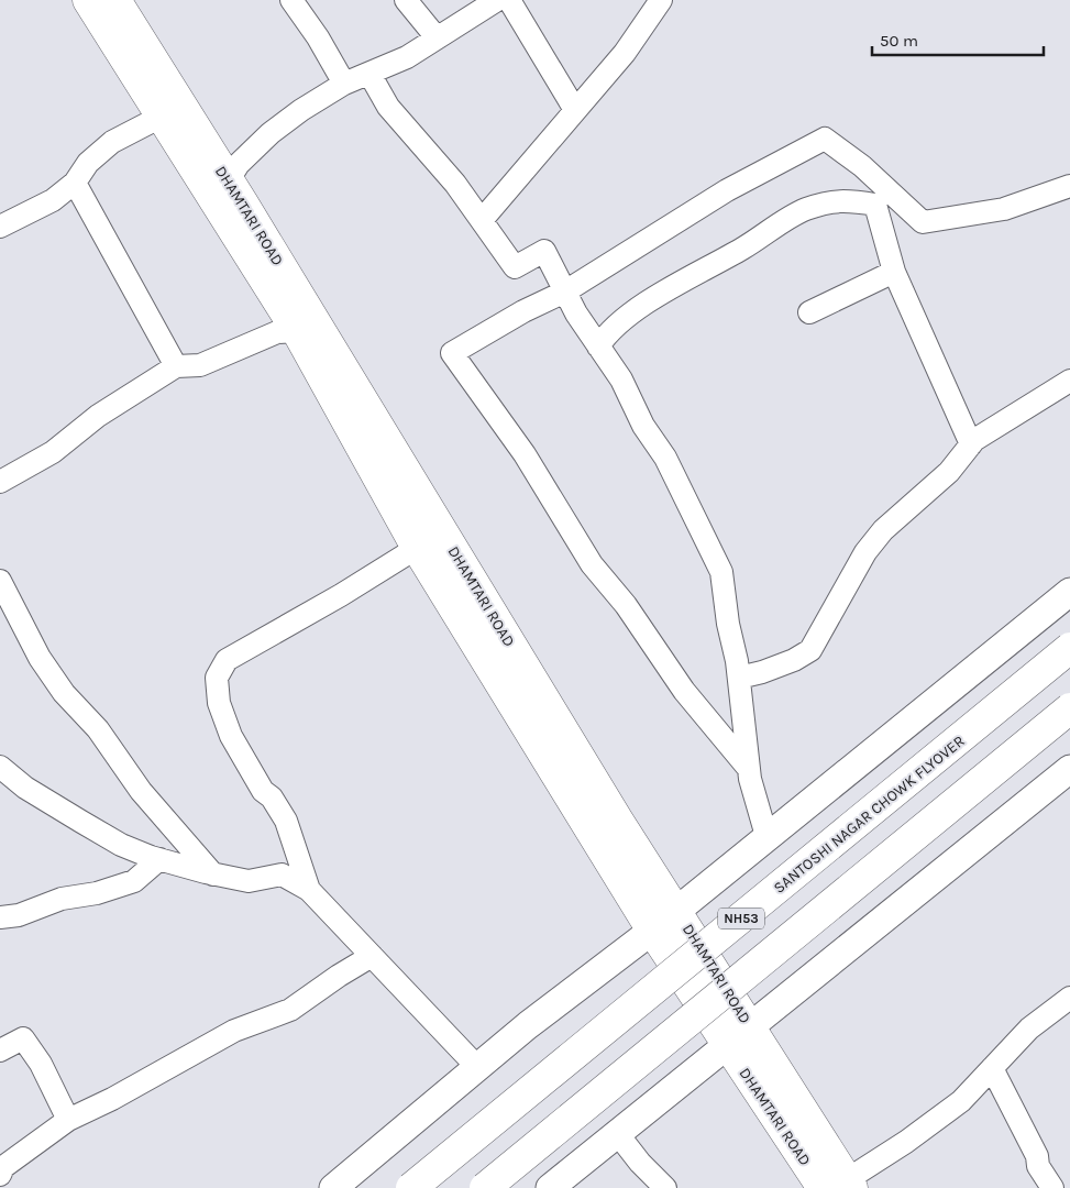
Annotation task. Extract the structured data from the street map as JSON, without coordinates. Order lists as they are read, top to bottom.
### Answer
{
  "streets": {
    "main road": ["DHAMTARI ROAD", "SANTOSHI NAGAR CHOWK FLYOVER", "NH53"]
  },
  "scale_bar": "50 m"
}
